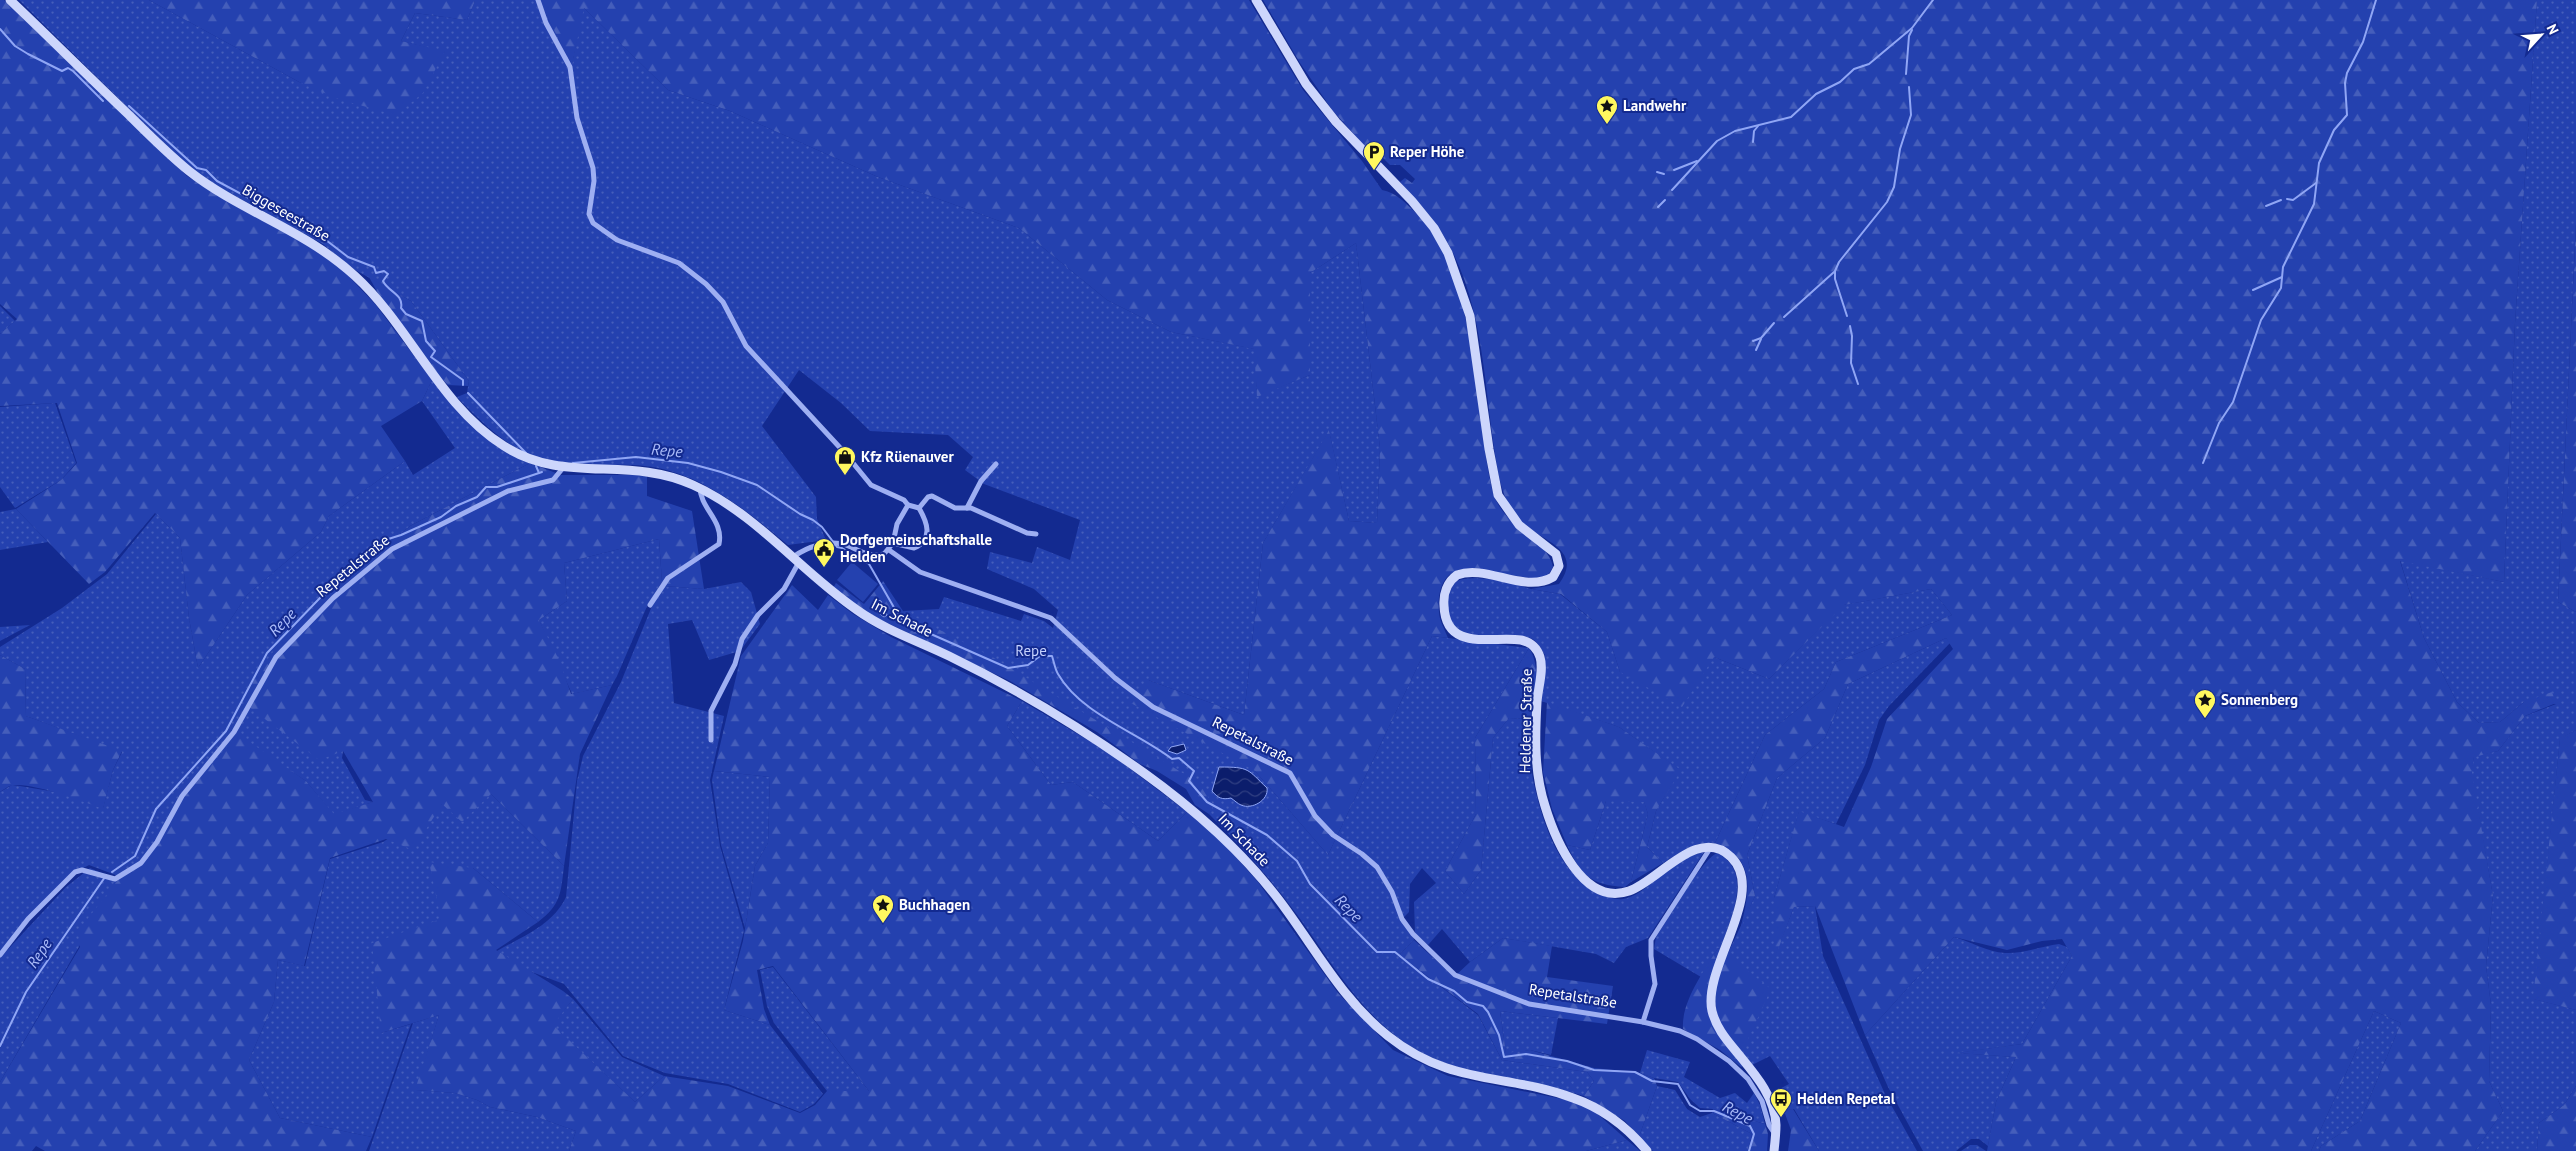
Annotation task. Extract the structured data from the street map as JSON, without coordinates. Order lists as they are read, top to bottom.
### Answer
{
  "streets": {
    "street": [
      "Biggeseestraße",
      "Repetalstraße",
      "Im Schade",
      "Heldener Straße"
    ]
  },
  "crossings": [
    ["Biggeseestraße", "Repetalstraße"]
  ],
  "water": ["Repe"],
  "parks": ["Repe"],
  "places": {
    "place": ["Landwehr", "Sonnenberg", "Buchhagen"],
    "parking": ["Reper Höhe"],
    "shop": ["Kfz Rüenauver"],
    "public building": ["Dorfgemeinschaftshalle Helden"],
    "bus stop": ["Helden Repetal"]
  },
  "north": "top right"
}
